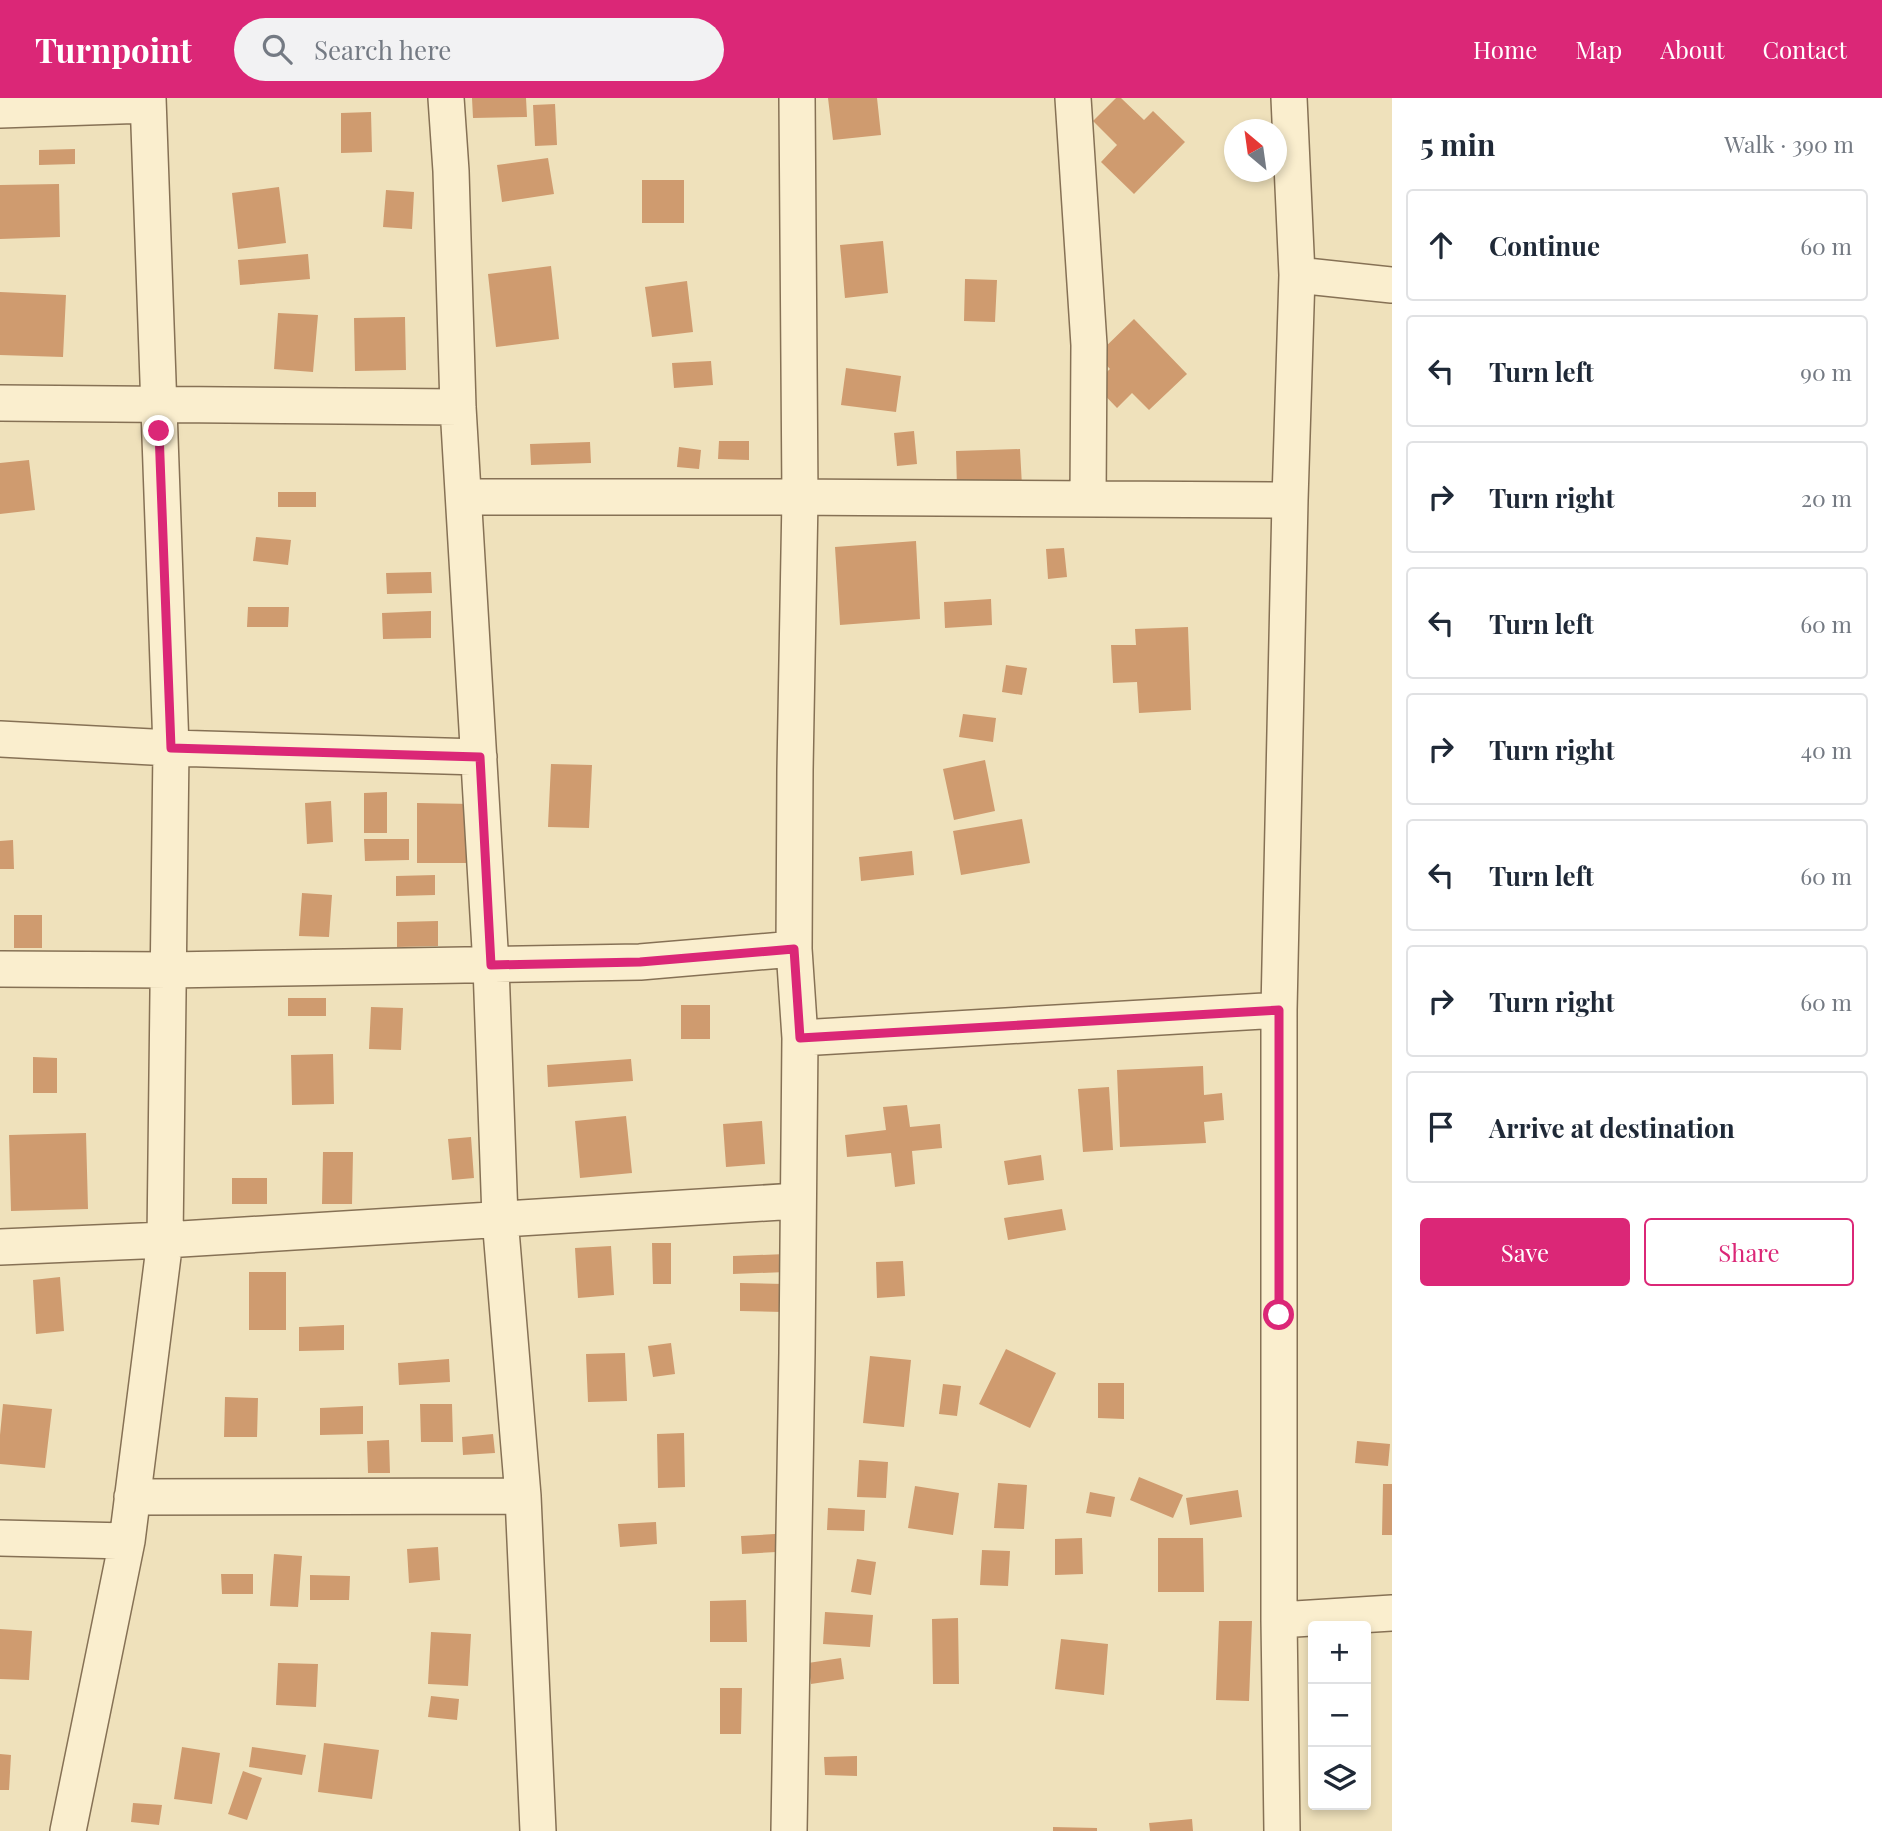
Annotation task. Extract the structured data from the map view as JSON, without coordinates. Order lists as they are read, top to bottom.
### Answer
{
  "north": "top left",
  "page": {
    "header": "Turnpoint",
    "search": "Search here",
    "nav": [
      "Home",
      "Map",
      "About",
      "Contact"
    ],
    "heading": ["5 min", "Walk · 390 m"],
    "list": [
      ["Continue", "60 m"],
      ["Turn left", "90 m"],
      ["Turn right", "20 m"],
      ["Turn left", "60 m"],
      ["Turn right", "40 m"],
      ["Turn left", "60 m"],
      ["Turn right", "60 m"],
      "Arrive at destination"
    ],
    "buttons": ["Save", "Share"],
    "map_buttons": ["+", "−"]
  }
}
